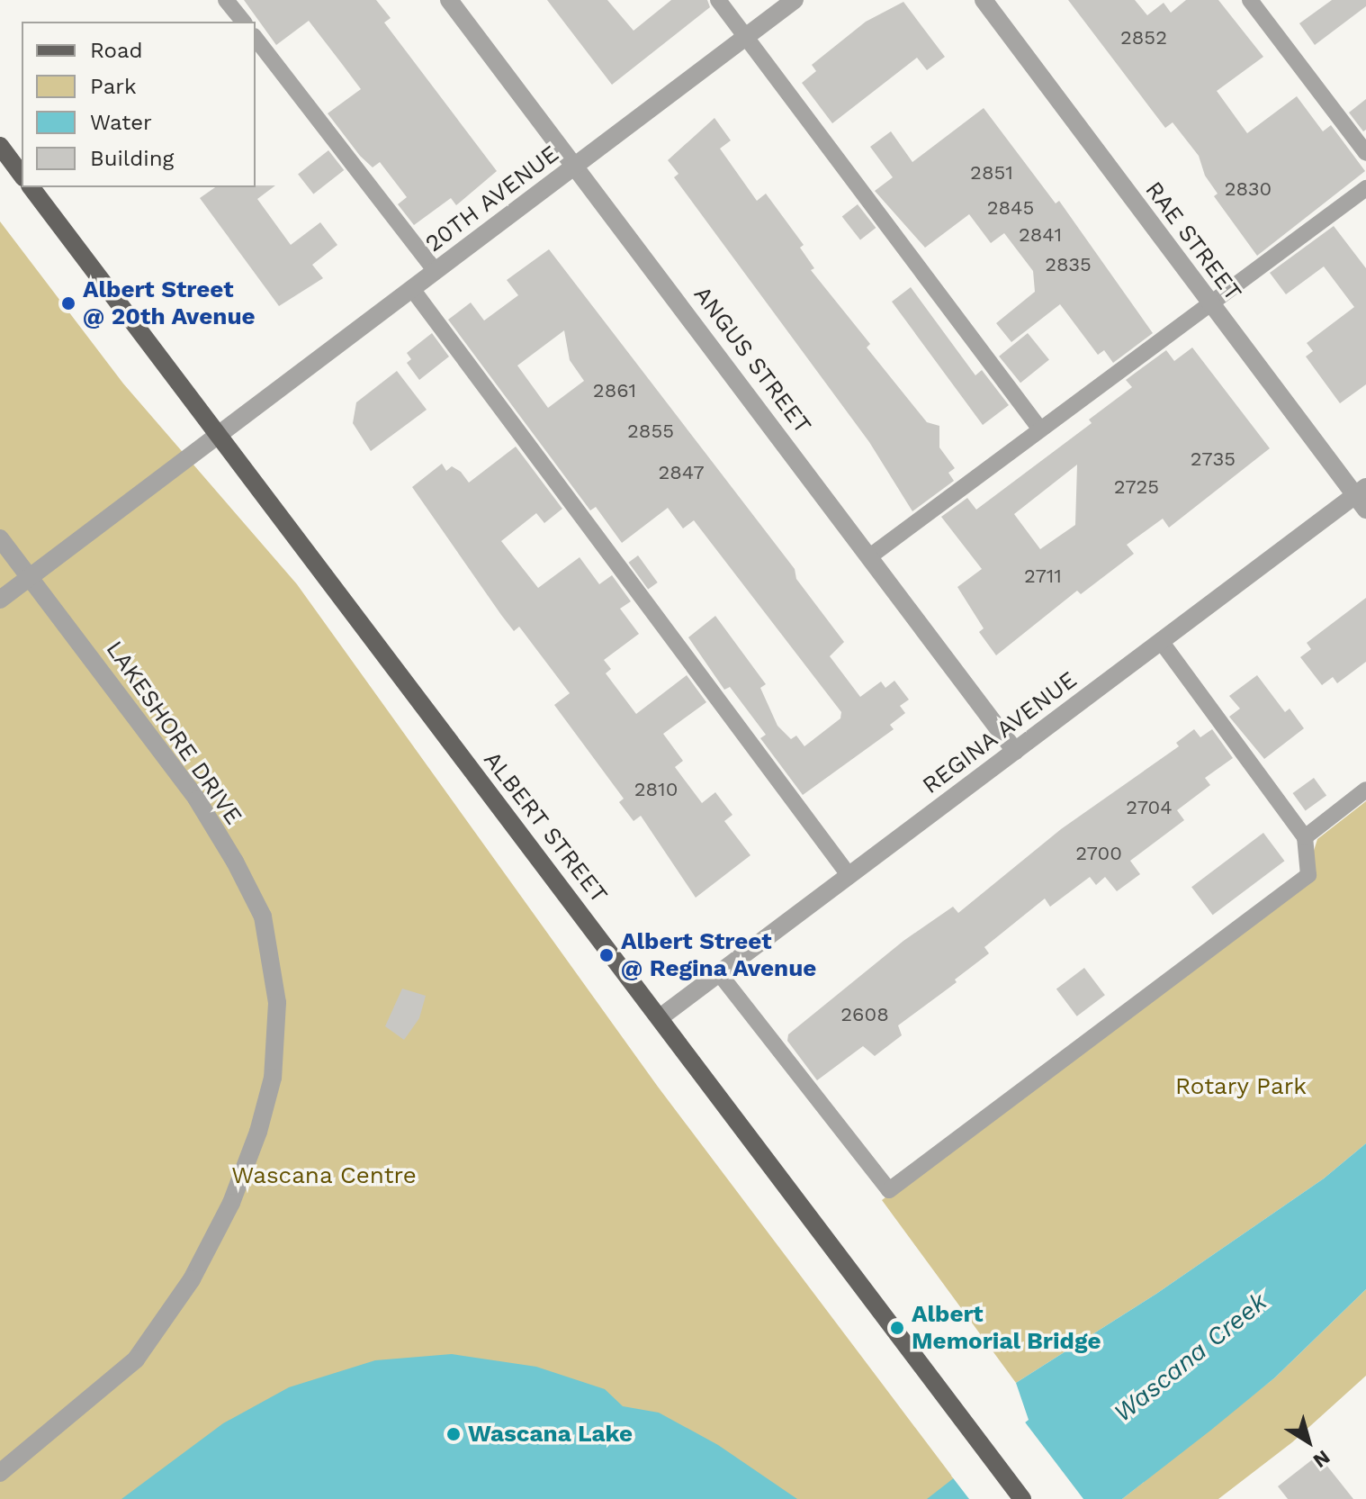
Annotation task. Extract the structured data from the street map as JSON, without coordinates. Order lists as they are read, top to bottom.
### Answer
{
  "streets": {
    "main road": ["ALBERT STREET"],
    "street": [
      "20TH AVENUE",
      "RAE STREET",
      "ANGUS STREET",
      "LAKESHORE DRIVE",
      "REGINA AVENUE"
    ]
  },
  "crossings": [
    ["20TH AVENUE", "ANGUS STREET"],
    ["20TH AVENUE", "LAKESHORE DRIVE"],
    ["20TH AVENUE", "ALBERT STREET"],
    ["RAE STREET", "REGINA AVENUE"],
    ["ANGUS STREET", "REGINA AVENUE"],
    ["REGINA AVENUE", "ALBERT STREET"]
  ],
  "water": ["Wascana Creek"],
  "parks": ["Rotary Park", "Wascana Centre"],
  "places": [
    "Albert Street @ 20th Avenue",
    "Albert Street @ Regina Avenue",
    "Albert Memorial Bridge",
    "Wascana Lake"
  ],
  "house_numbers": [
    "2852",
    "2851",
    "2830",
    "2845",
    "2841",
    "2835",
    "2861",
    "2855",
    "2735",
    "2847",
    "2725",
    "2711",
    "2810",
    "2704",
    "2700",
    "2608"
  ],
  "legend": [
    "Road",
    "Park",
    "Water",
    "Building"
  ],
  "north": "bottom right"
}
